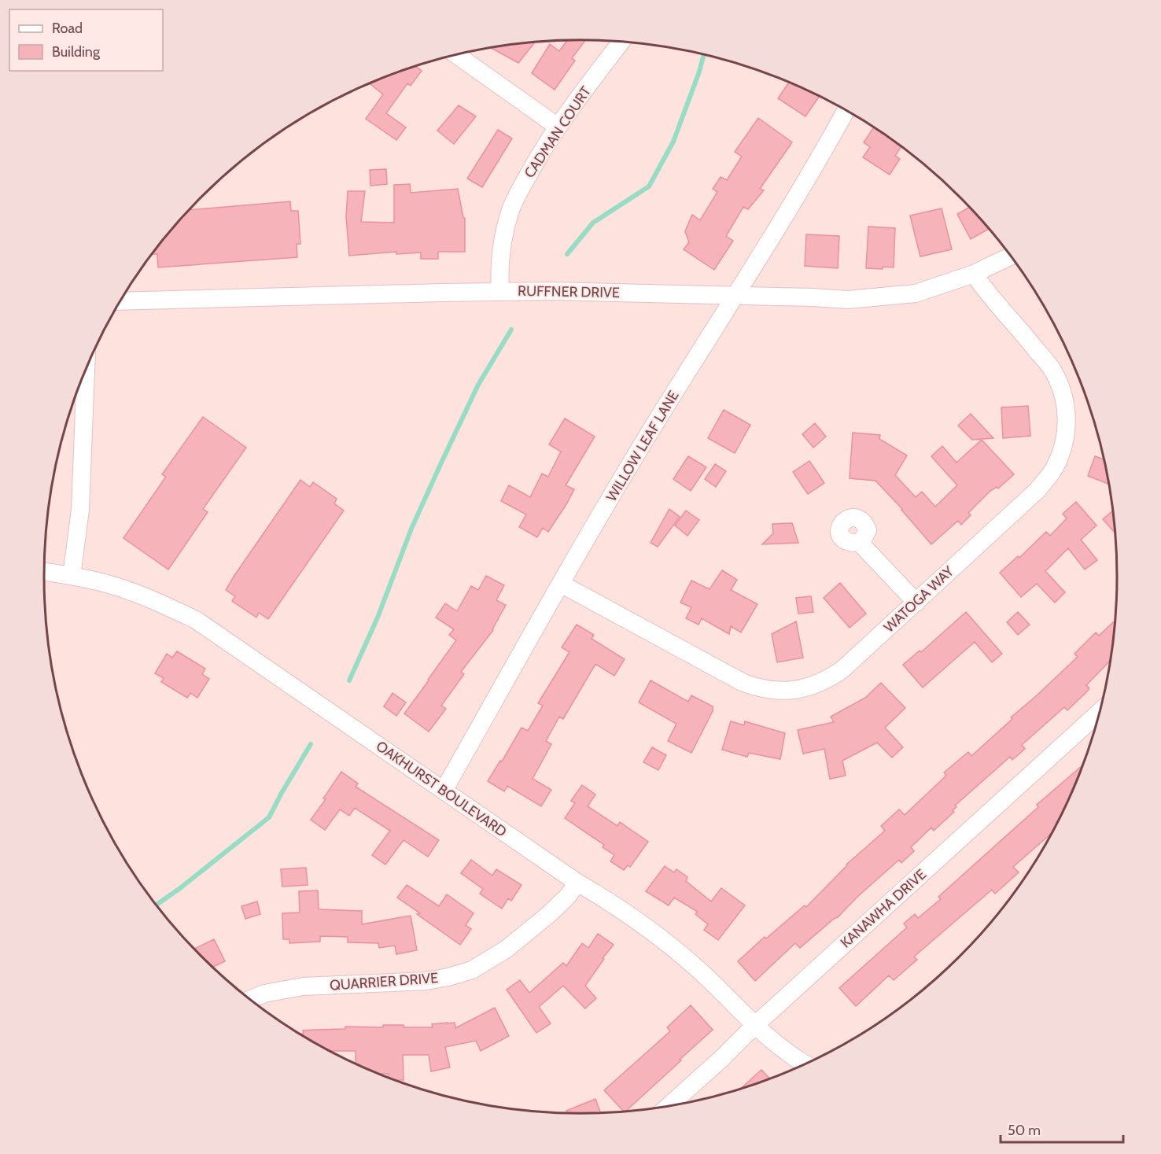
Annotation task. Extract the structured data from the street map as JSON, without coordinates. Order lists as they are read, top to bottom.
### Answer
{
  "streets": {
    "street": [
      "CADMAN COURT",
      "RUFFNER DRIVE",
      "WILLOW LEAF LANE",
      "WATOGA WAY",
      "OAKHURST BOULEVARD",
      "KANAWHA DRIVE",
      "QUARRIER DRIVE"
    ]
  },
  "crossings": [
    ["CADMAN COURT", "RUFFNER DRIVE"],
    ["RUFFNER DRIVE", "WILLOW LEAF LANE"],
    ["RUFFNER DRIVE", "WATOGA WAY"],
    ["WILLOW LEAF LANE", "WATOGA WAY"],
    ["WILLOW LEAF LANE", "OAKHURST BOULEVARD"],
    ["OAKHURST BOULEVARD", "KANAWHA DRIVE"],
    ["OAKHURST BOULEVARD", "QUARRIER DRIVE"]
  ],
  "legend": ["Road", "Building"],
  "scale_bar": "50 m"
}
